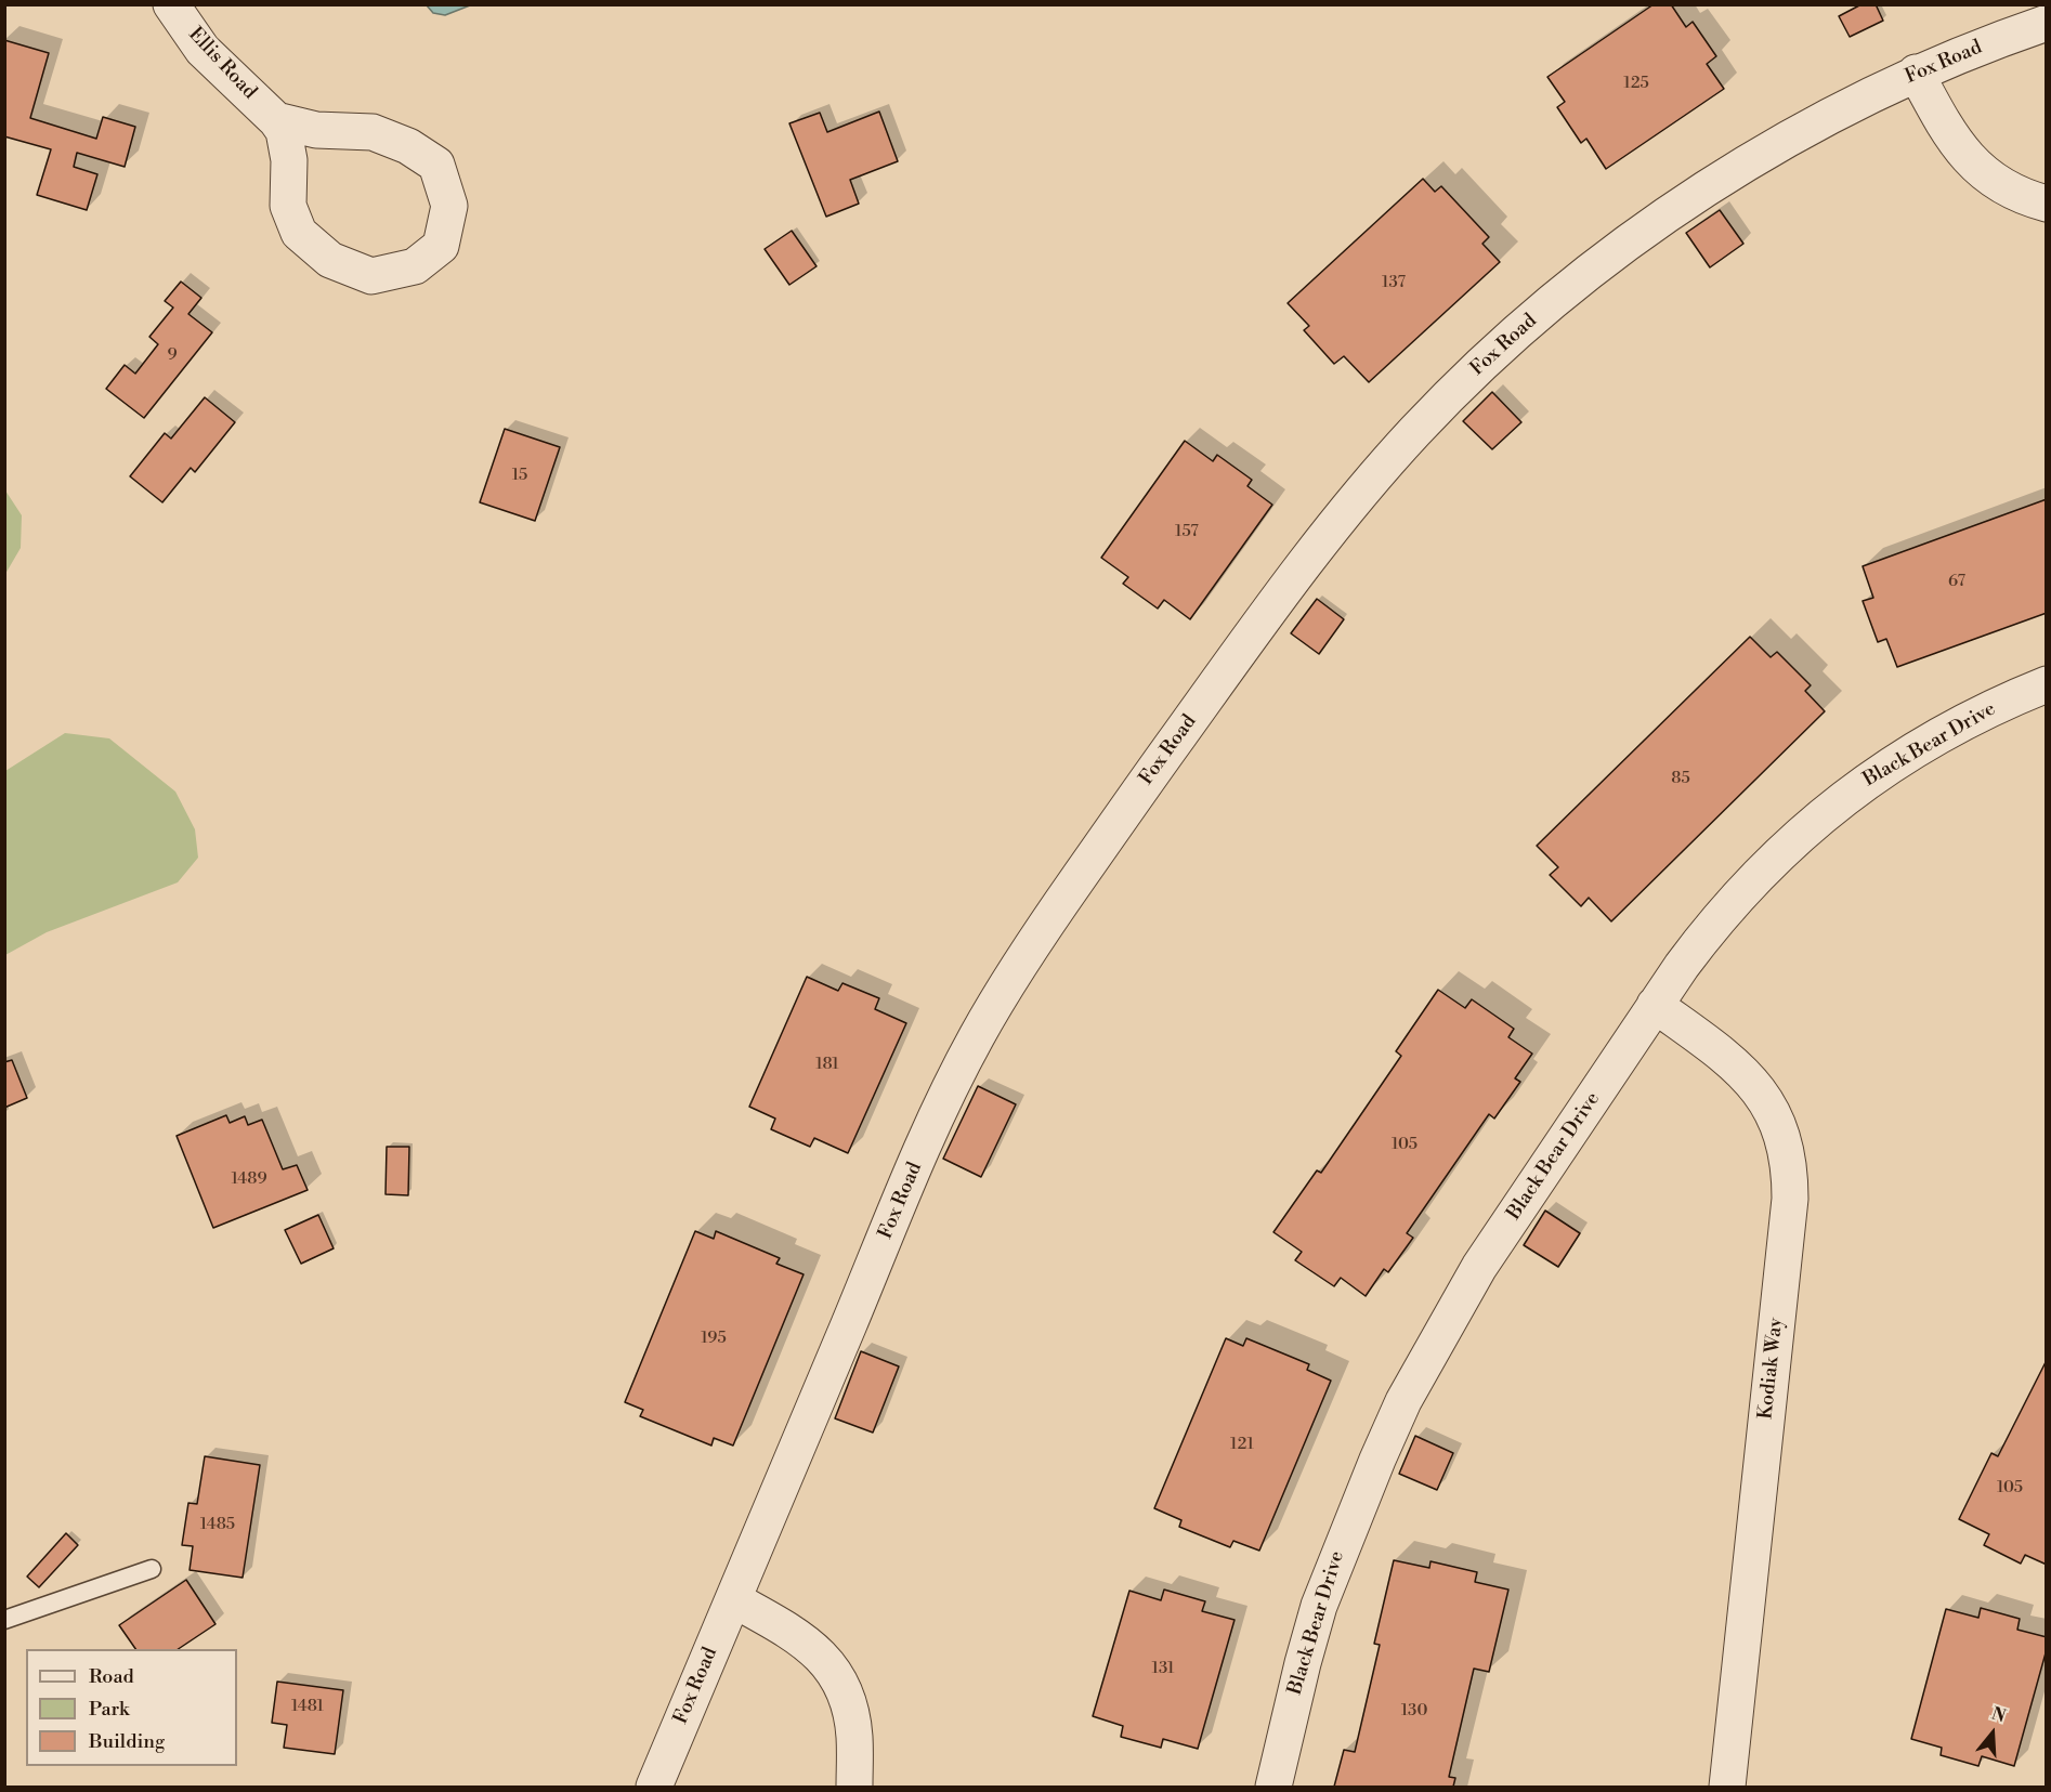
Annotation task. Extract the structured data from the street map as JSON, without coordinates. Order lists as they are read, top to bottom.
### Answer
{
  "streets": {
    "street": [
      "Fox Road",
      "Ellis Road",
      "Black Bear Drive",
      "Kodiak Way"
    ]
  },
  "crossings": [
    ["Black Bear Drive", "Kodiak Way"]
  ],
  "house_numbers": [
    "125",
    "137",
    "9",
    "15",
    "157",
    "67",
    "85",
    "181",
    "105",
    "1489",
    "195",
    "121",
    "105",
    "1485",
    "131",
    "1481",
    "130"
  ],
  "legend": ["Road", "Park", "Building"],
  "north": "top"
}
